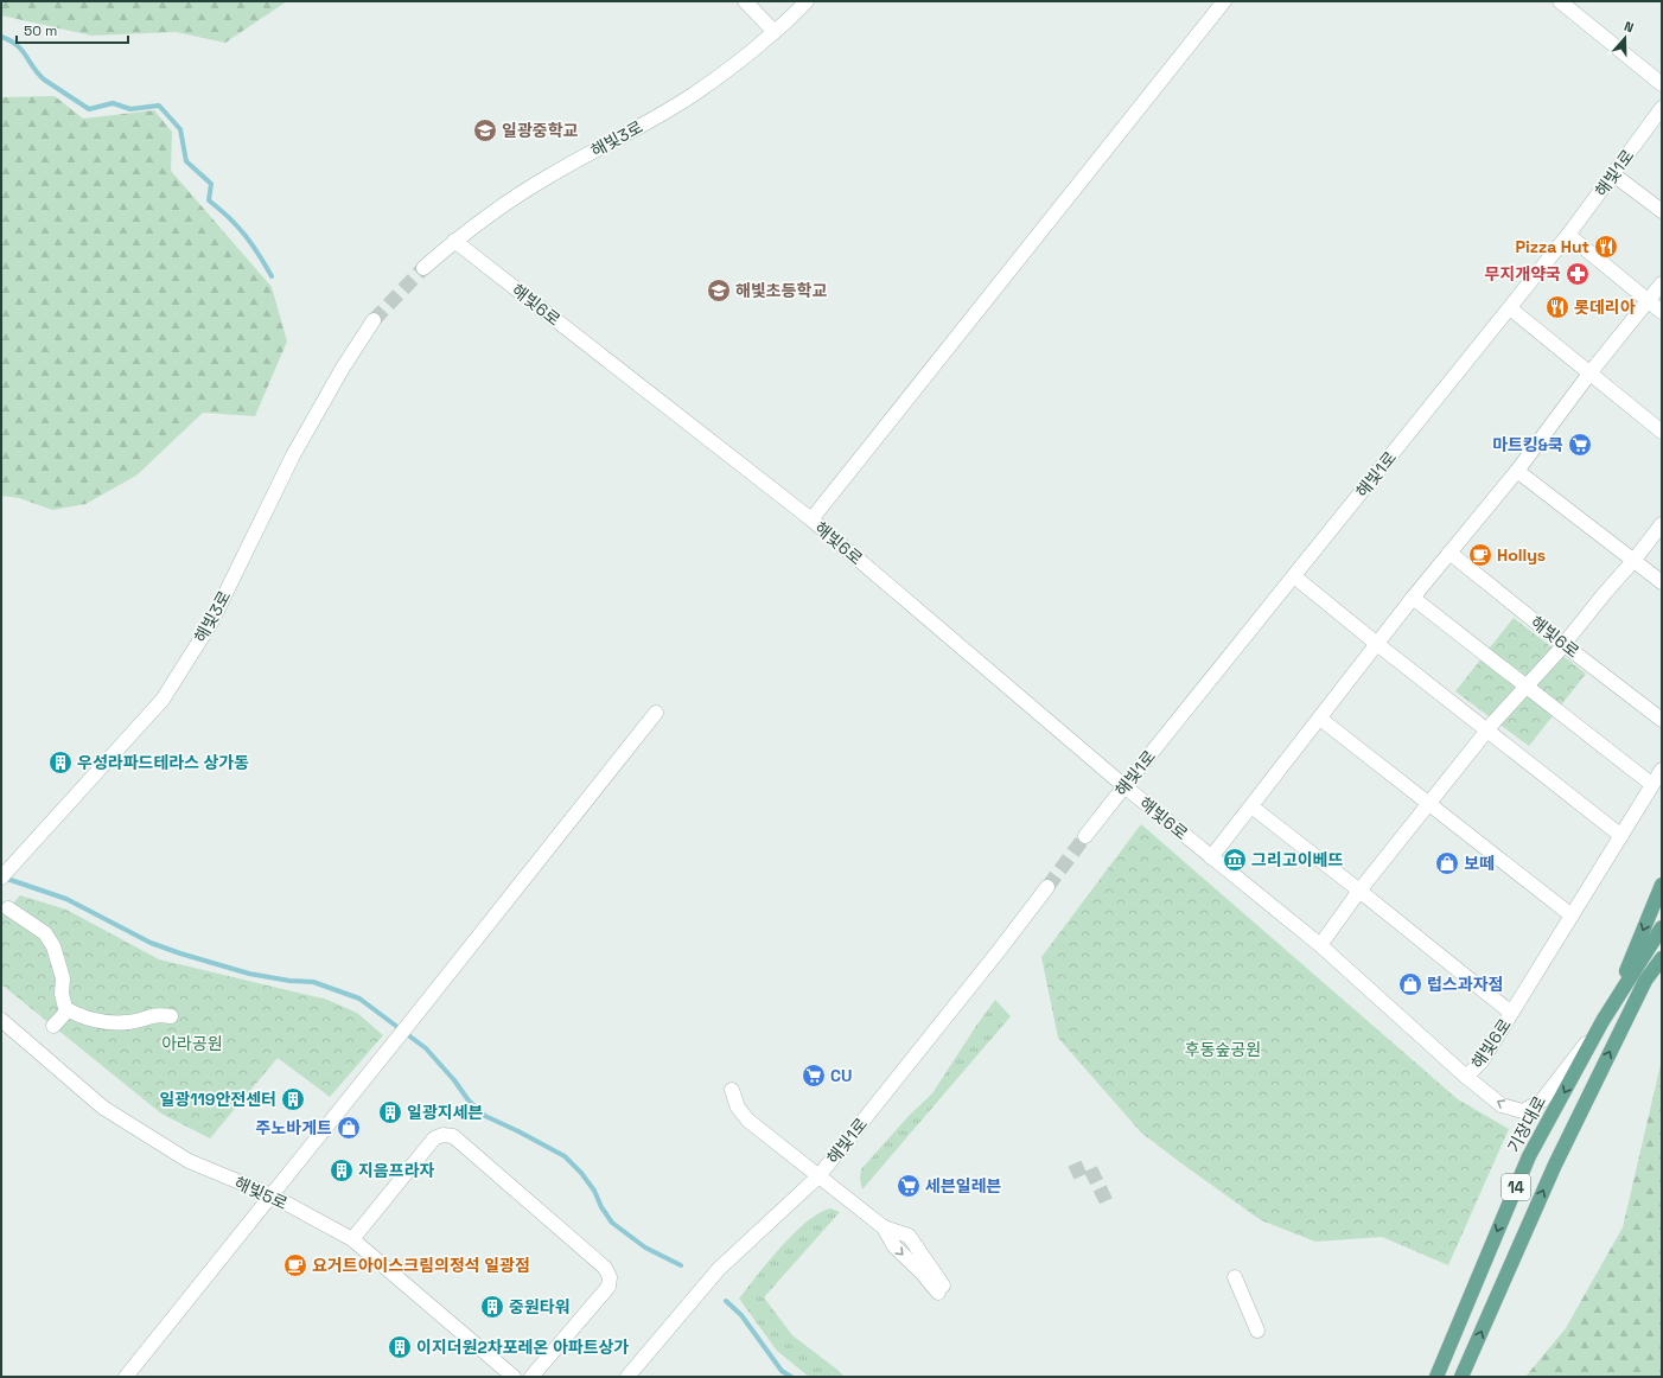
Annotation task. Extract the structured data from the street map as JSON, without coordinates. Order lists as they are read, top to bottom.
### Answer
{
  "streets": {
    "main road": ["기장대로", "14"],
    "street": [
      "해빛3로",
      "해빛1로",
      "해빛6로",
      "해빛5로"
    ]
  },
  "crossings": [
    ["해빛3로", "해빛6로"],
    ["해빛1로", "해빛6로"]
  ],
  "parks": ["아라공원", "후동숲공원"],
  "places": {
    "school or university": ["일광중학교", "해빛초등학교"],
    "restaurant": ["Pizza Hut", "롯데리아"],
    "pharmacy": ["무지개약국"],
    "supermarket": ["마트킹&쿡", "CU", "세븐일레븐"],
    "cafe": ["Hollys", "요거트아이스크림의정석 일광점"],
    "building": [
      "우성라파드테라스 상가동",
      "일광119안전센터",
      "일광지세븐",
      "지음프라자",
      "중원타워",
      "이지더원2차포레온 아파트상가"
    ],
    "museum": ["그리고이베뜨"],
    "shop": ["보떼", "럽스과자점", "주노바게트"]
  },
  "scale_bar": "50 m",
  "north": "top"
}
